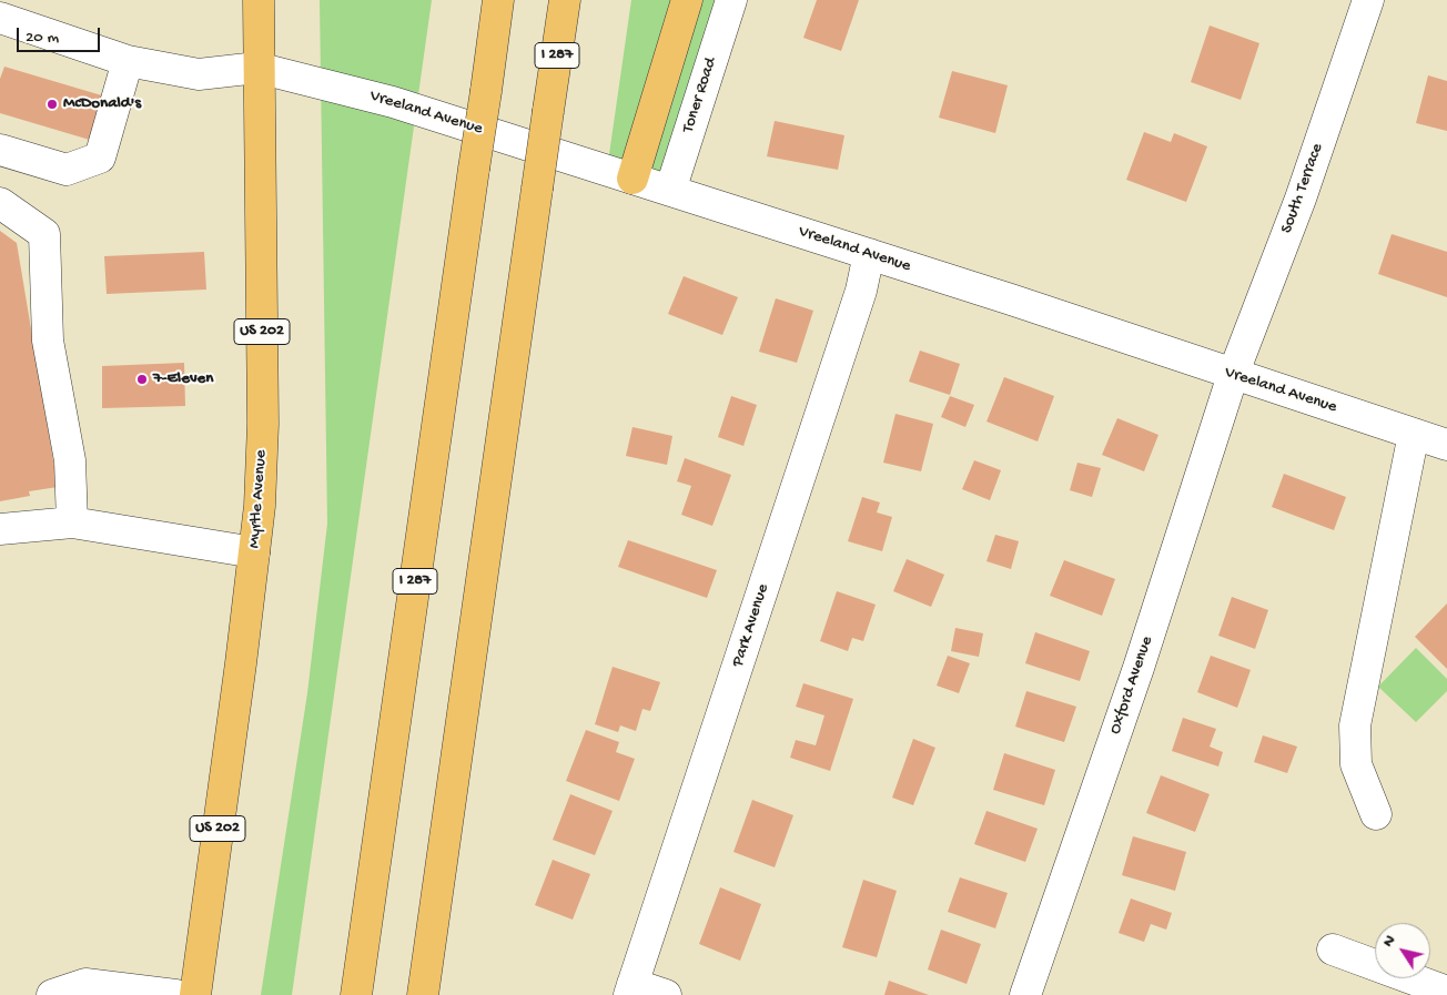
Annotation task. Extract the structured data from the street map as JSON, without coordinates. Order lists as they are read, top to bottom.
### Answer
{
  "streets": {
    "main road": ["I 287", "US 202", "Myrtle Avenue"],
    "street": [
      "Toner Road",
      "Vreeland Avenue",
      "South Terrace",
      "Park Avenue",
      "Oxford Avenue"
    ]
  },
  "crossings": [
    ["Toner Road", "Vreeland Avenue"],
    ["Vreeland Avenue", "South Terrace"],
    ["Vreeland Avenue", "Myrtle Avenue"],
    ["Vreeland Avenue", "Park Avenue"],
    ["Vreeland Avenue", "Oxford Avenue"],
    ["South Terrace", "Oxford Avenue"]
  ],
  "places": ["McDonald's", "7-Eleven"],
  "scale_bar": "20 m",
  "north": "top left"
}
